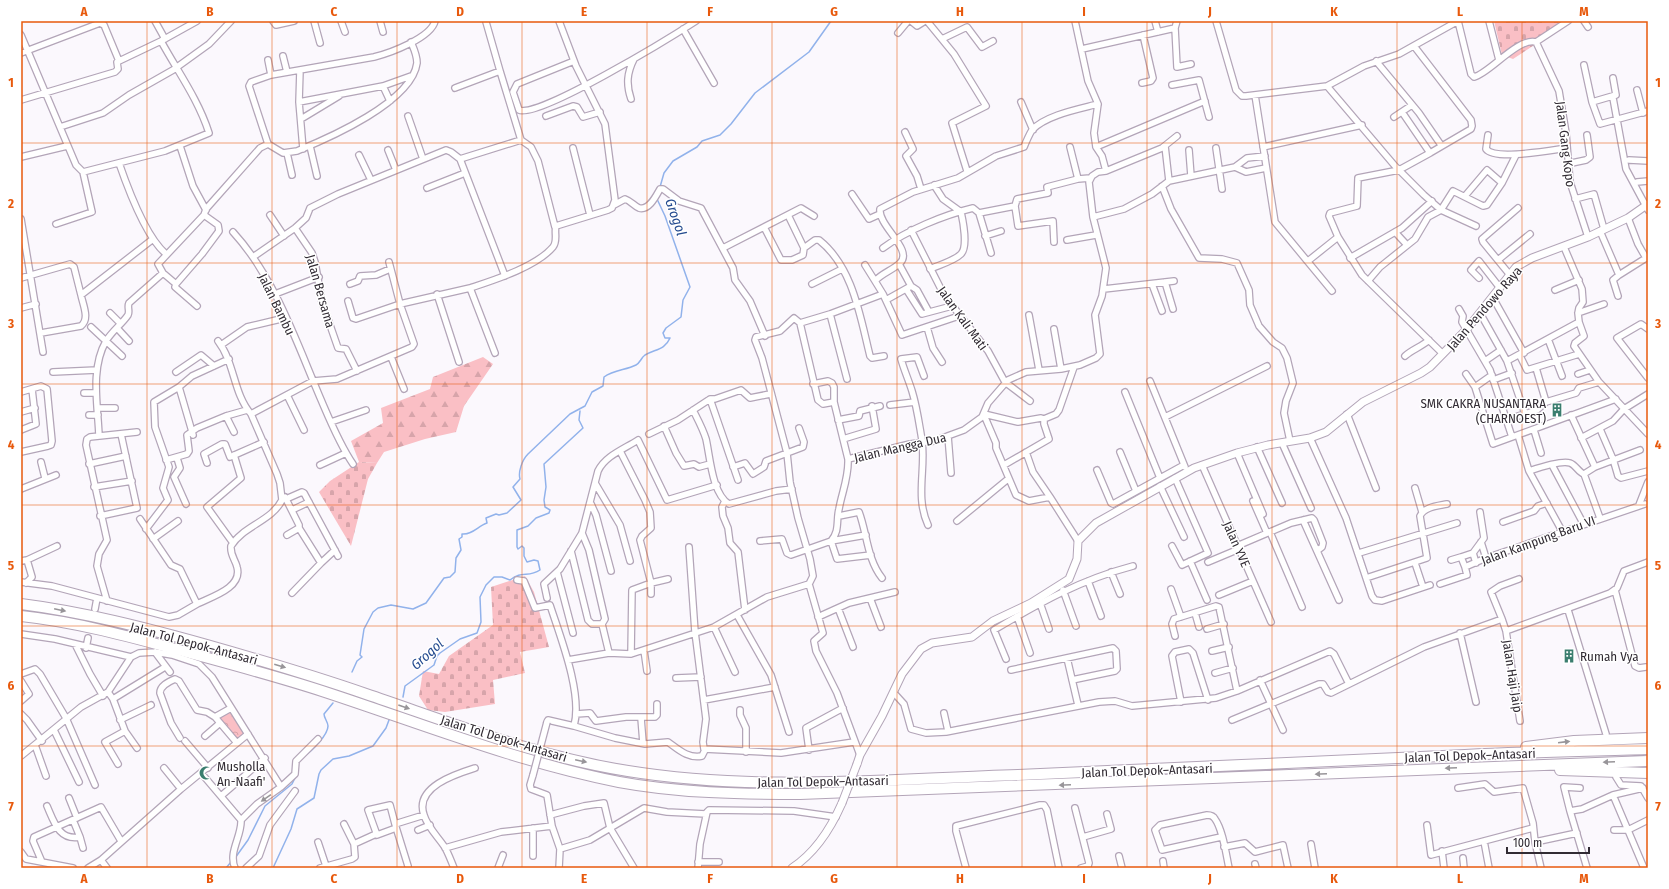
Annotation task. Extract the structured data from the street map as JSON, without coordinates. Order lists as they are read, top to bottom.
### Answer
{
  "streets": {
    "highway": ["Jalan Tol Depok–Antasari"],
    "street": [
      "Jalan Gang Kopo",
      "Jalan Bersama",
      "Jalan Bambu",
      "Jalan Pendowo Raya",
      "Jalan Kali Mati",
      "Jalan Mangga Dua",
      "Jalan Kampung Baru VI",
      "Jalan YVE",
      "Jalan Haji Jaip"
    ]
  },
  "crossings": [
    ["Jalan Gang Kopo", "Jalan Pendowo Raya"],
    ["Jalan Pendowo Raya", "Jalan YVE"],
    ["Jalan Kali Mati", "Jalan Mangga Dua"]
  ],
  "water": ["Grogol"],
  "places": {
    "building": ["SMK CAKRA NUSANTARA (CHARNOEST)", "Rumah Vya"],
    "mosque": ["Musholla An-Naafi'"]
  },
  "scale_bar": "100 m",
  "grid": {
    "columns": [
      "A",
      "B",
      "C",
      "D",
      "E",
      "F",
      "G",
      "H",
      "I",
      "J",
      "K",
      "L",
      "M"
    ],
    "rows": [
      "1",
      "2",
      "3",
      "4",
      "5",
      "6",
      "7"
    ]
  }
}
